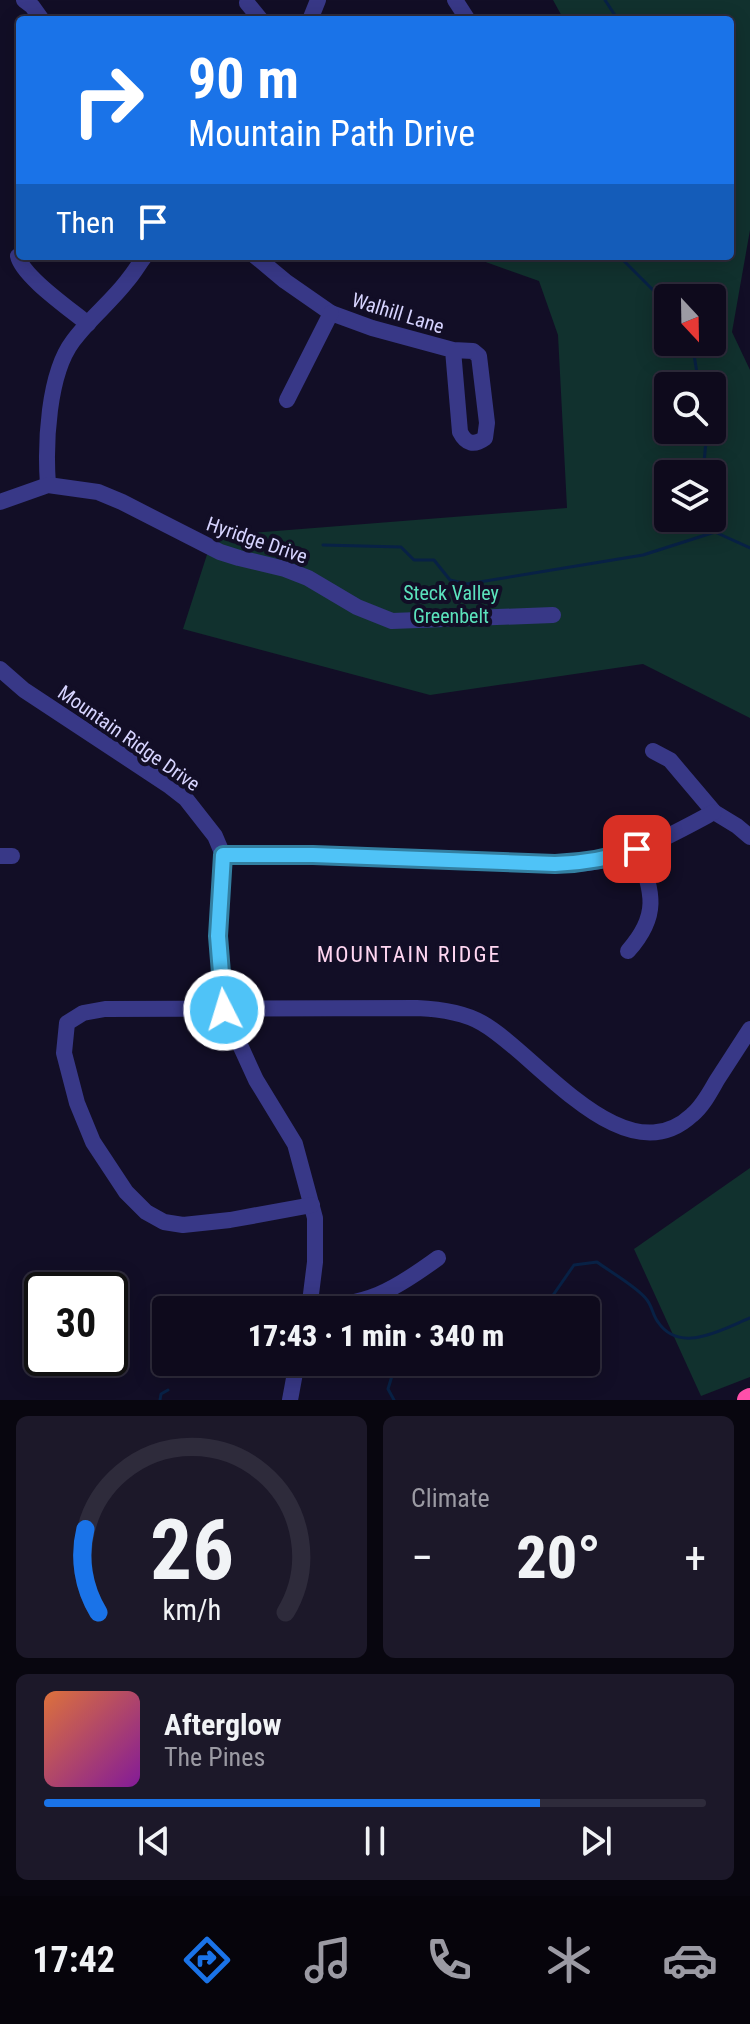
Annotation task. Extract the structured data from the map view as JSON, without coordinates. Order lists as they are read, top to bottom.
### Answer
{
  "streets": {
    "street": ["Walhill Lane", "Hyridge Drive", "Mountain Ridge Drive"]
  },
  "districts": ["MOUNTAIN RIDGE"],
  "parks": ["Steck Valley Greenbelt"],
  "north": "bottom",
  "page": {
    "turn": ["90 m", "Mountain Path Drive"],
    "then": "Then",
    "limit": "30",
    "trip": "17:43 · 1 min · 340 m",
    "tile": "Climate",
    "heat": ["−", "20°", "+"],
    "song": ["Afterglow", "The Pines"],
    "tabs": "17:42",
    "gauge": ["26", "km/h"]
  }
}
